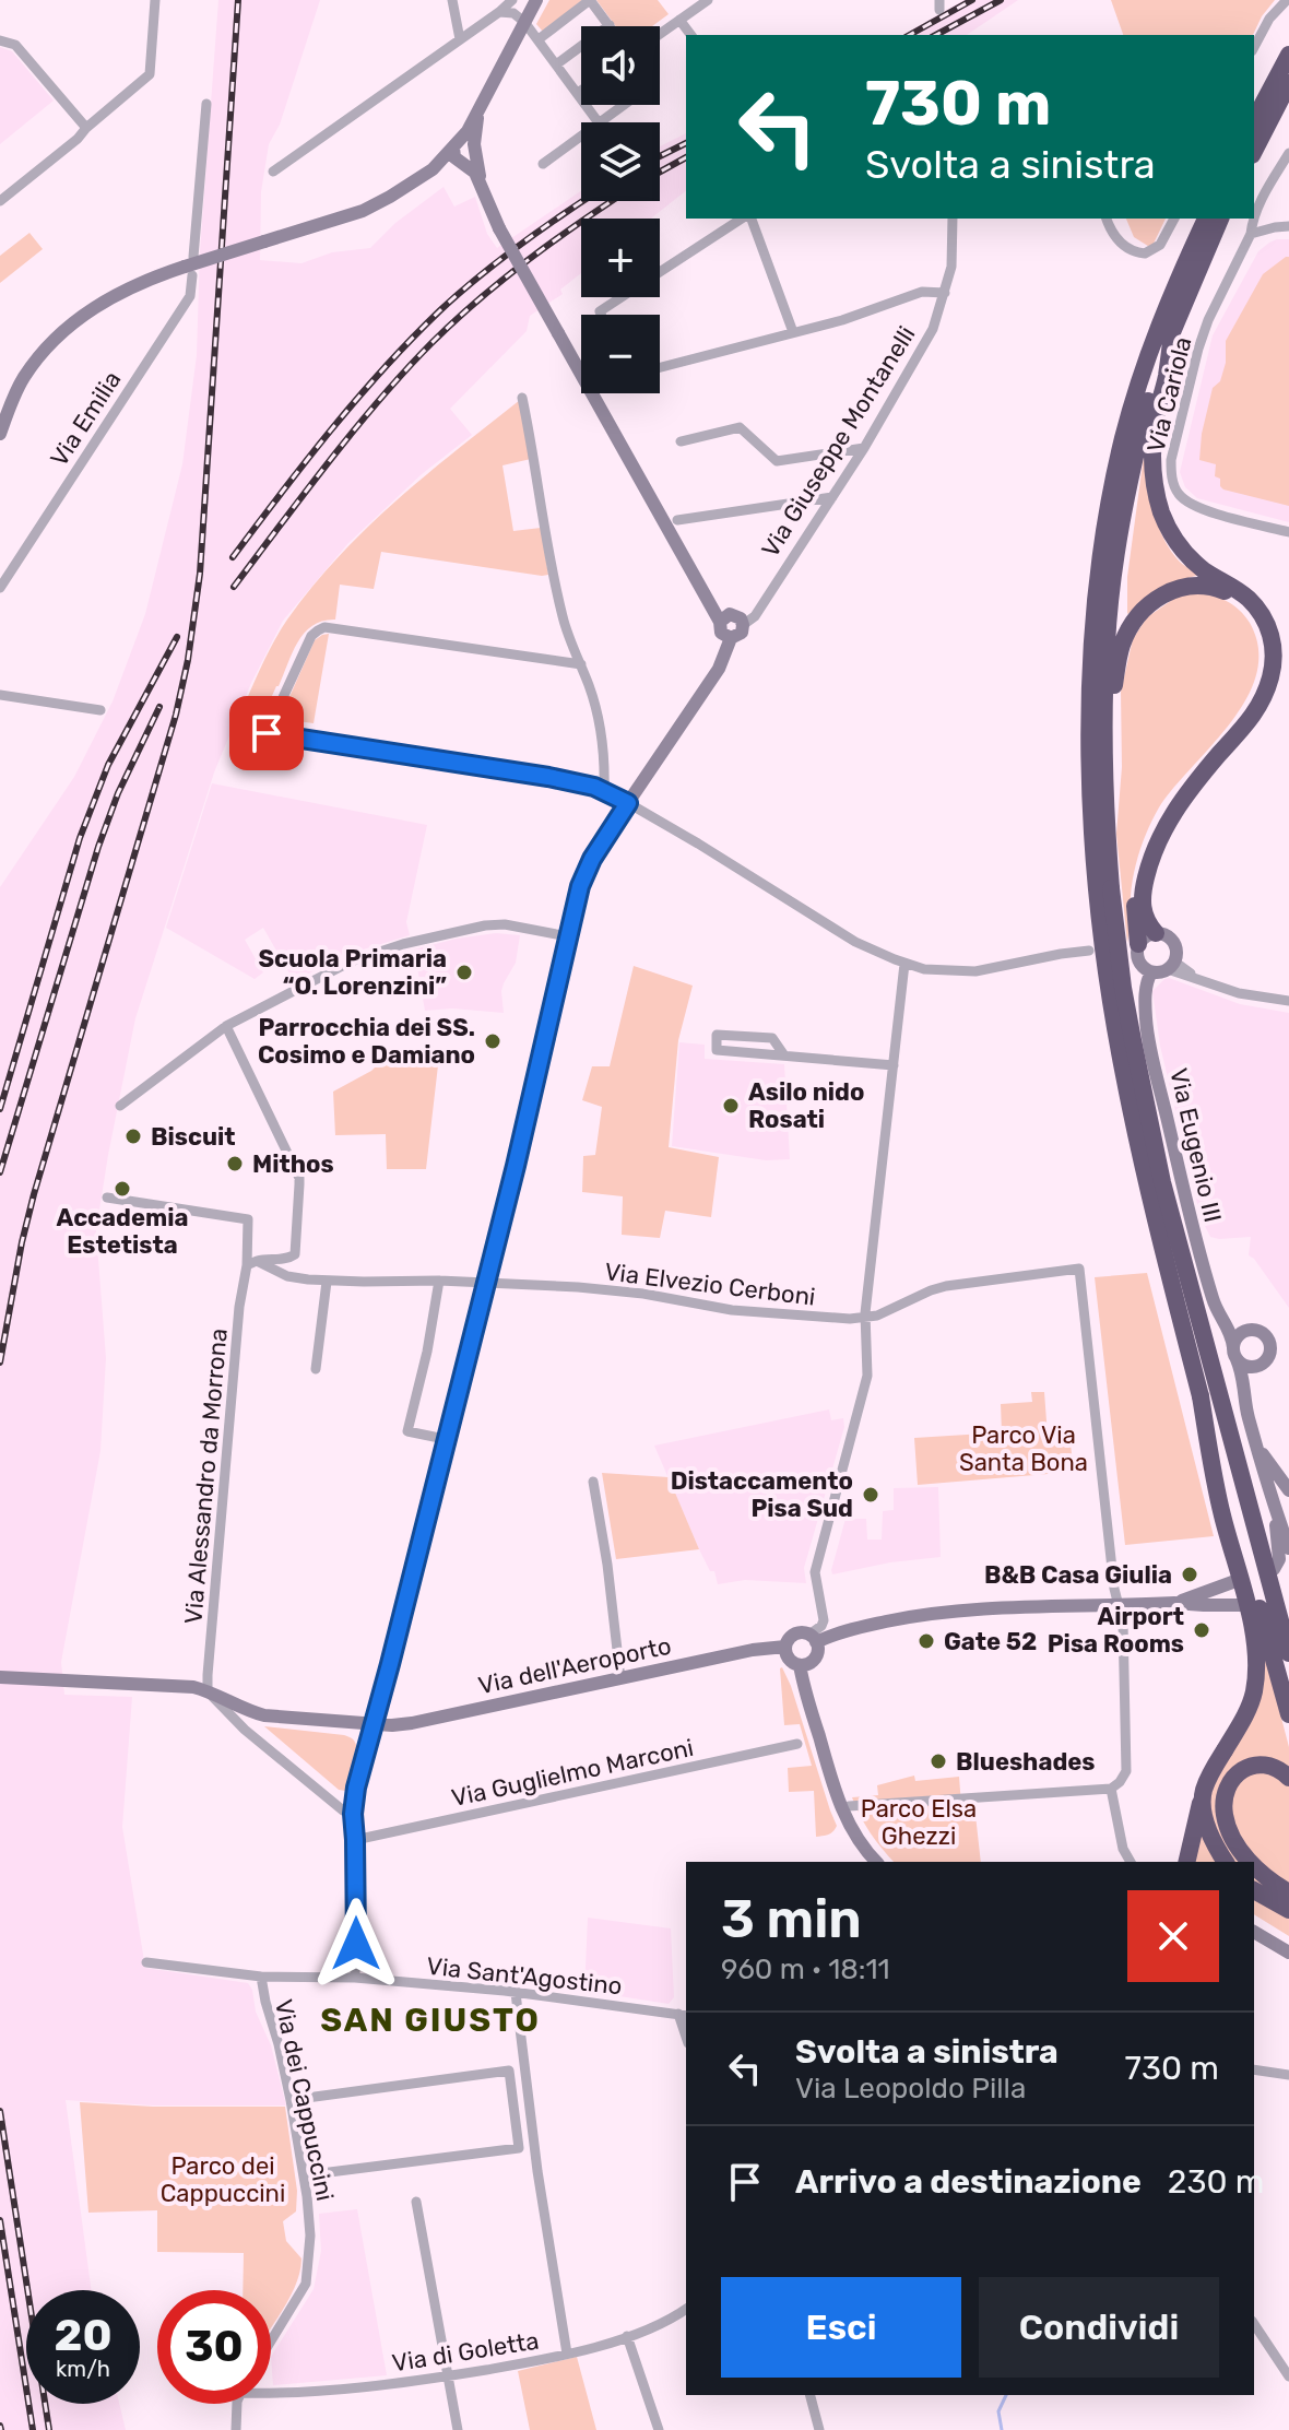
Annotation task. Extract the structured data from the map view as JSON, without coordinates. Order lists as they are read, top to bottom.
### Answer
{
  "streets": {
    "street": [
      "Via Cariola",
      "Via Emilia",
      "Via Giuseppe Montanelli",
      "Via Eugenio III",
      "Via Elvezio Cerboni",
      "Via Alessandro da Morrona",
      "Via dell'Aeroporto",
      "Via Guglielmo Marconi",
      "Via Sant'Agostino",
      "Via dei Cappuccini",
      "Via di Goletta"
    ]
  },
  "crossings": [
    ["Via Elvezio Cerboni", "Via Alessandro da Morrona"],
    ["Via Alessandro da Morrona", "Via dell'Aeroporto"],
    ["Via Sant'Agostino", "Via dei Cappuccini"]
  ],
  "districts": ["SAN GIUSTO"],
  "parks": ["Parco Via Santa Bona", "Parco Elsa Ghezzi", "Parco dei Cappuccini"],
  "places": [
    "Scuola Primaria “O. Lorenzini”",
    "Parrocchia dei SS. Cosimo e Damiano",
    "Asilo nido Rosati",
    "Biscuit",
    "Mithos",
    "Accademia Estetista",
    "Distaccamento Pisa Sud",
    "B&B Casa Giulia",
    "Airport Pisa Rooms",
    "Gate 52",
    "Blueshades"
  ],
  "page": {
    "map_buttons": ["+", "−"],
    "turn": ["730 m", "Svolta a sinistra"],
    "heading": ["3 min", "960 m · 18:11"],
    "list": [
      {
        "name": "Svolta a sinistra",
        "note": "Via Leopoldo Pilla",
        "value": "730 m"
      },
      {
        "name": "Arrivo a destinazione",
        "value": "230 m"
      }
    ],
    "buttons": ["Esci", "Condividi"],
    "speed": "20 km/h",
    "limit": "30"
  }
}
